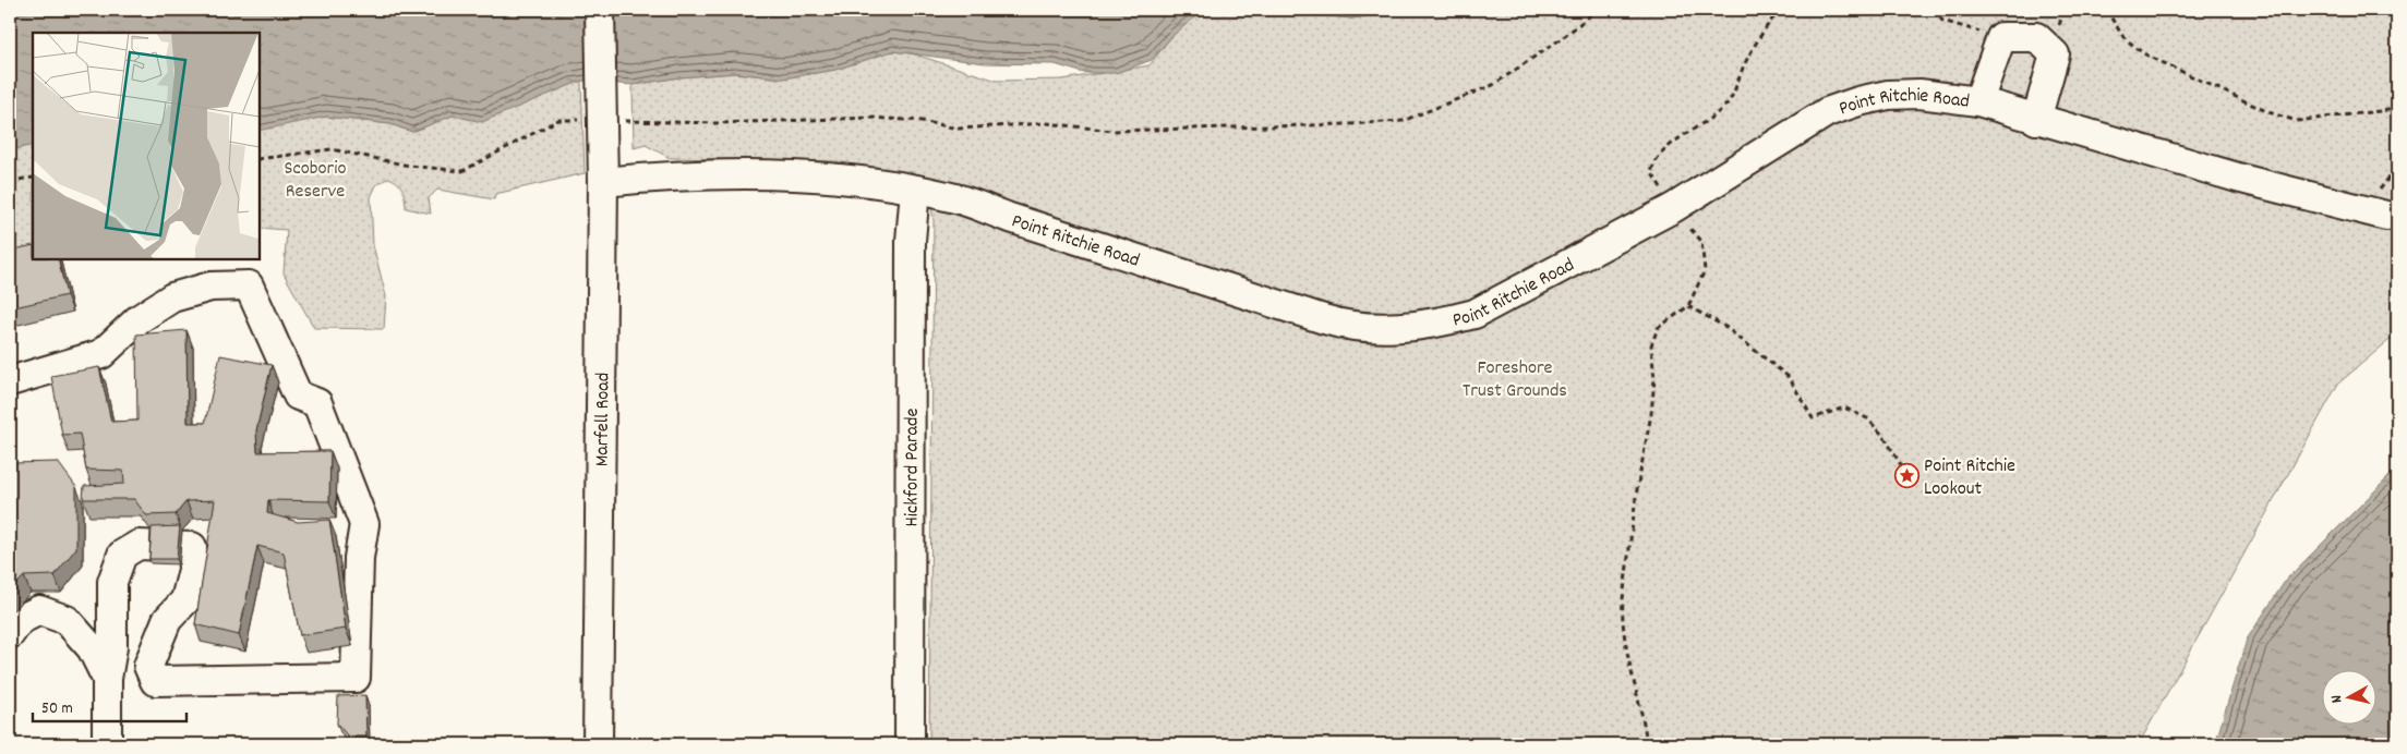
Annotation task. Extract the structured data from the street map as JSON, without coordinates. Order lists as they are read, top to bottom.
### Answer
{
  "streets": {
    "street": ["Point Ritchie Road", "Marfell Road", "Hickford Parade"]
  },
  "crossings": [
    ["Point Ritchie Road", "Marfell Road"],
    ["Point Ritchie Road", "Hickford Parade"]
  ],
  "parks": ["Scoborio Reserve", "Foreshore Trust Grounds"],
  "places": {
    "place": ["Point Ritchie Lookout"]
  },
  "scale_bar": "50 m",
  "north": "left"
}
